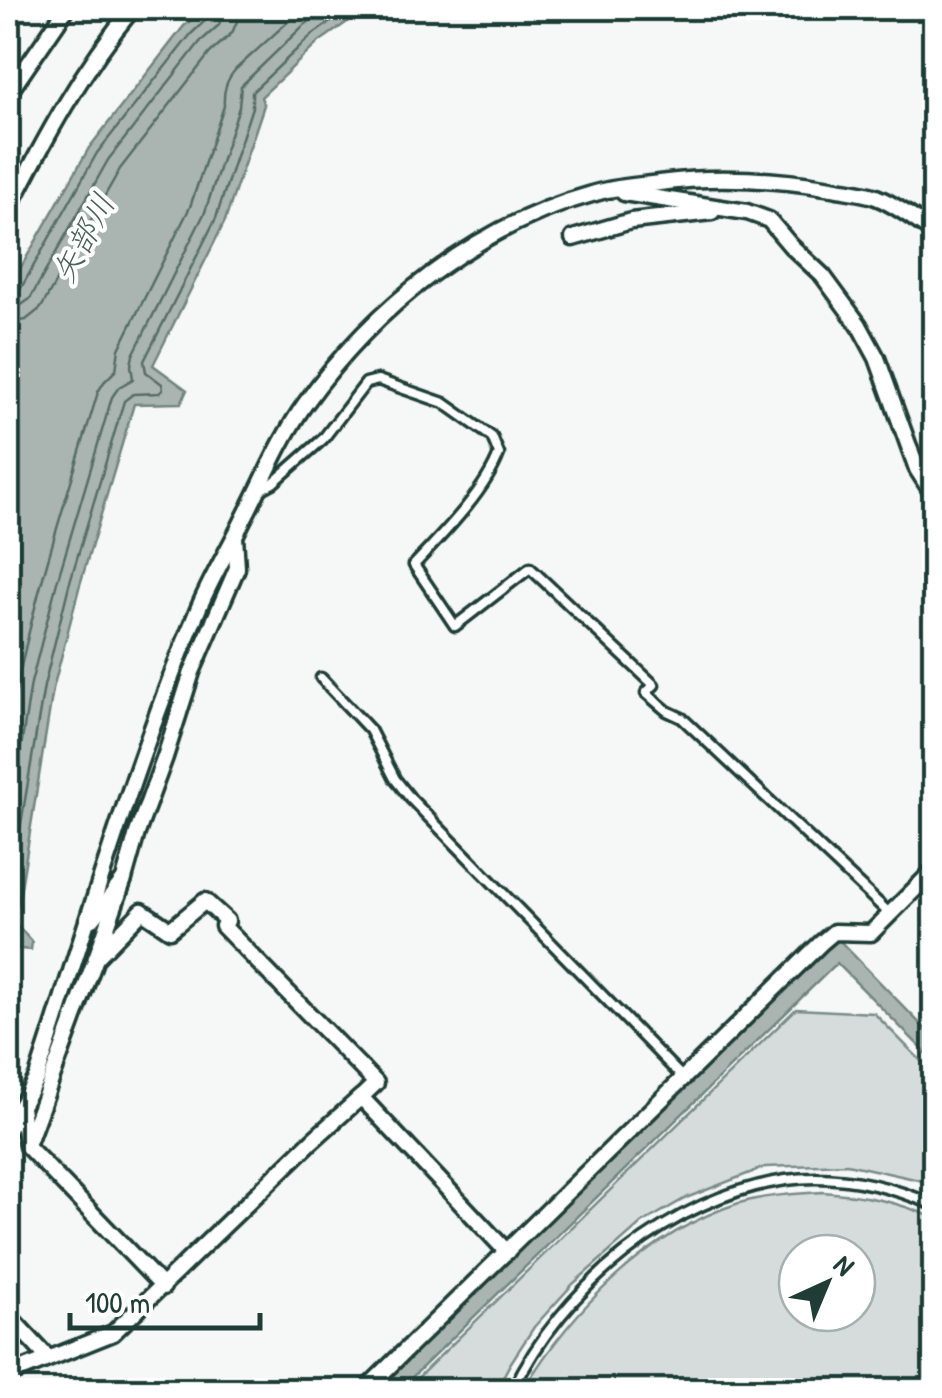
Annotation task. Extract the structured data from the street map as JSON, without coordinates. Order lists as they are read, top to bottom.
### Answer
{
  "water": ["矢部川"],
  "scale_bar": "100 m",
  "north": "top right"
}
